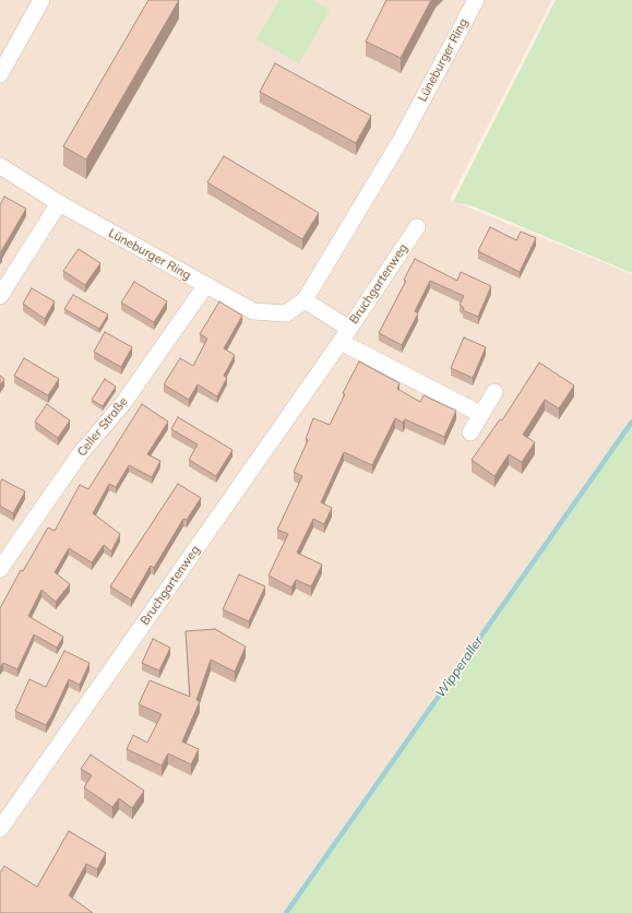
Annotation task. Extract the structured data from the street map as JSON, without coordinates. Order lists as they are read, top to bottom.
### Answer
{
  "streets": {
    "street": ["Lüneburger Ring", "Bruchgartenweg", "Celler Straße"]
  },
  "crossings": [
    ["Lüneburger Ring", "Celler Straße"]
  ],
  "water": ["Wipperaller"]
}
